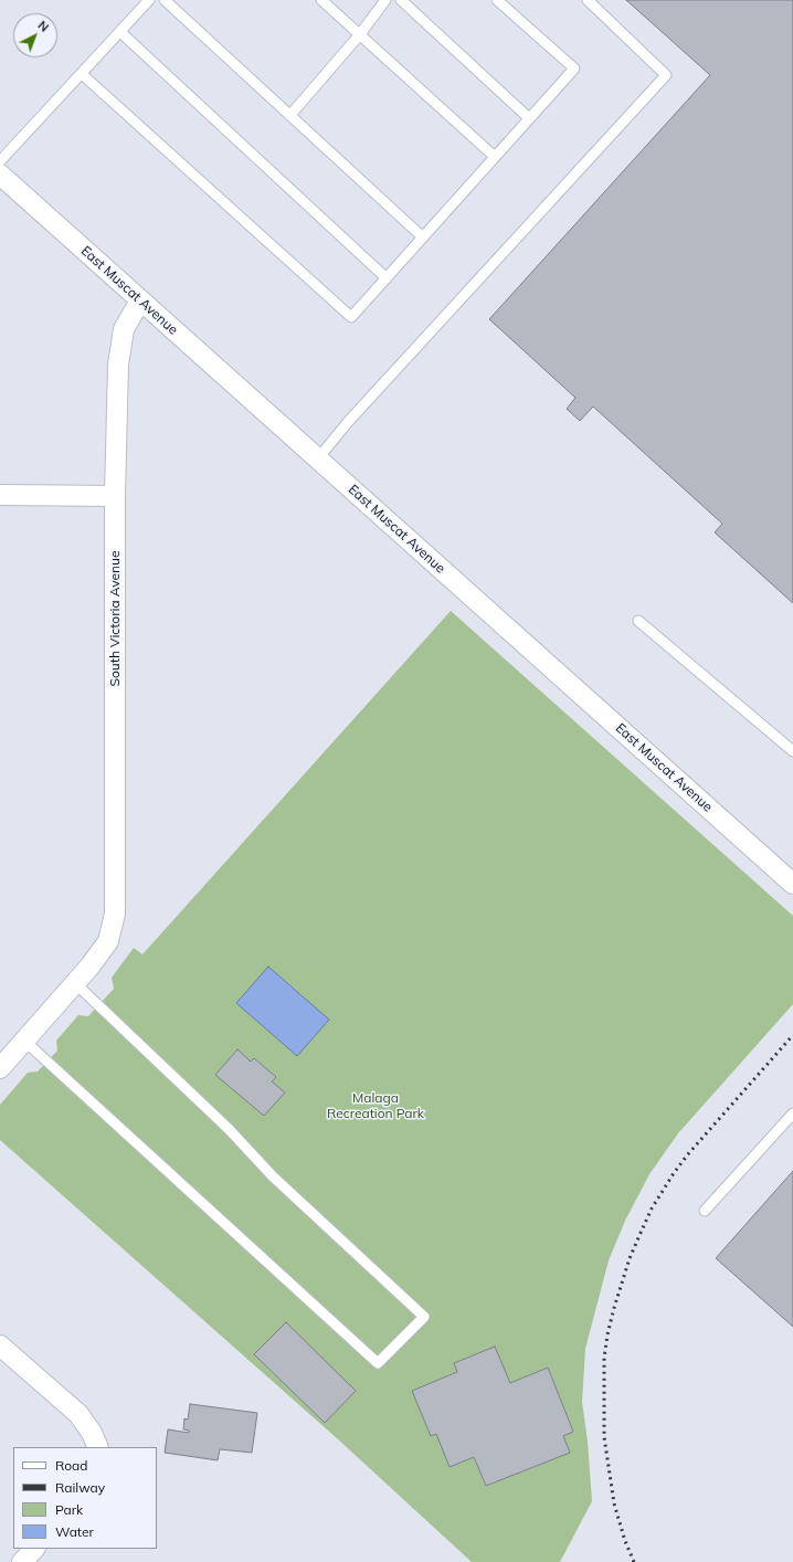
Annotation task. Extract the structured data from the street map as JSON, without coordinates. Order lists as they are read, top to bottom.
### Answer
{
  "streets": {
    "street": ["East Muscat Avenue", "South Victoria Avenue"]
  },
  "crossings": [
    ["East Muscat Avenue", "South Victoria Avenue"]
  ],
  "parks": ["Malaga Recreation Park"],
  "legend": [
    "Road",
    "Railway",
    "Park",
    "Water"
  ],
  "north": "top right"
}
